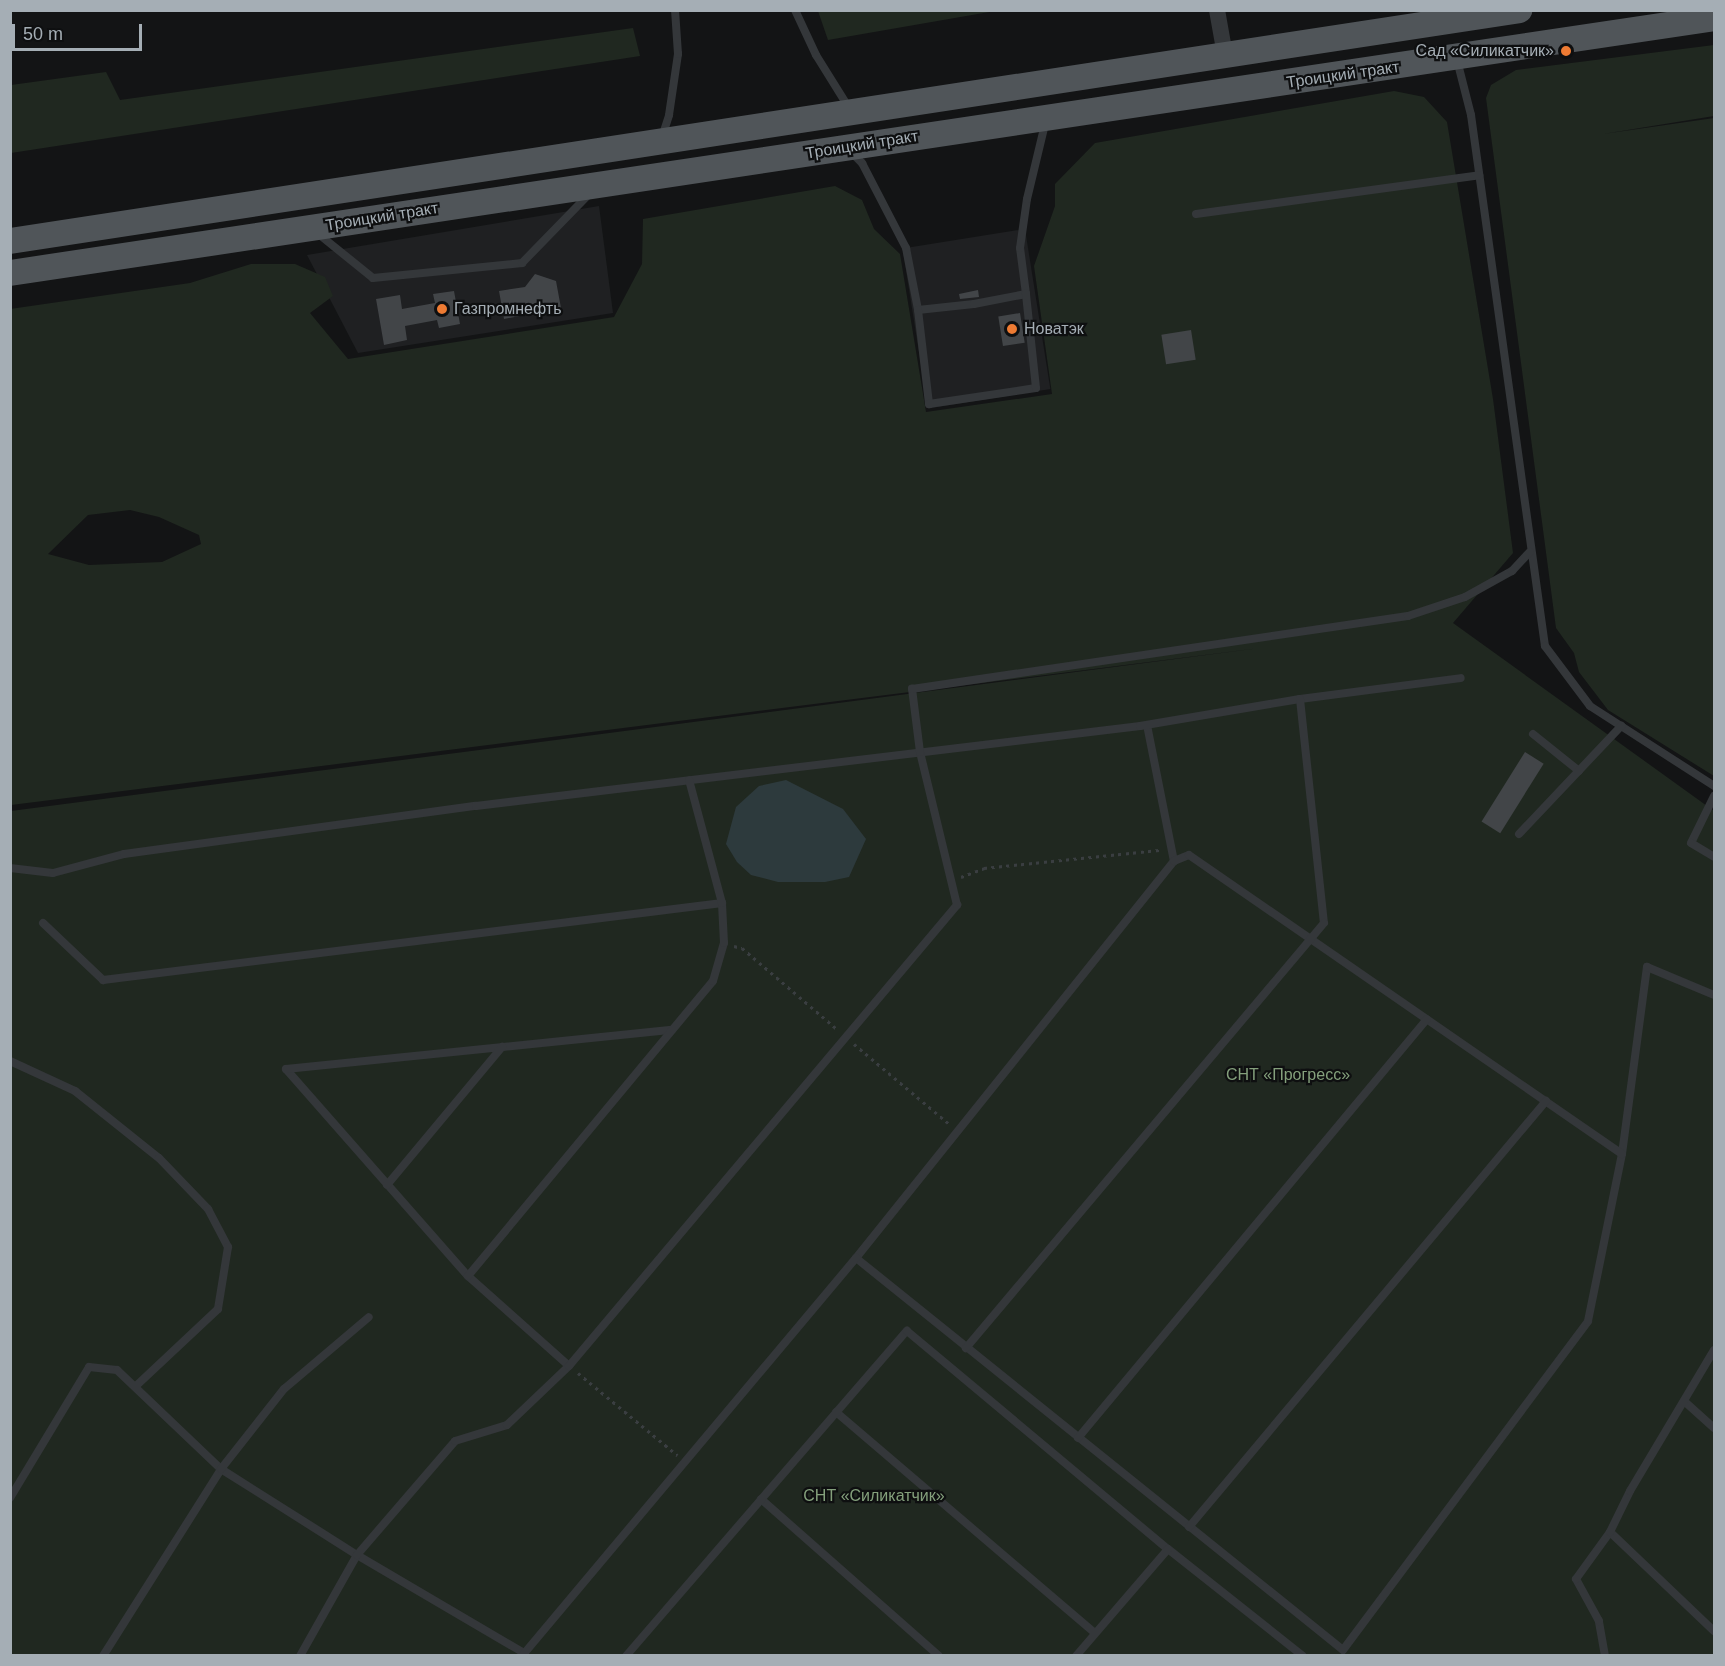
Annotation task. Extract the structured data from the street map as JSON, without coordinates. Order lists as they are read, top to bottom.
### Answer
{
  "streets": {
    "main road": ["Троицкий тракт"]
  },
  "parks": ["СНТ «Прогресс»", "СНТ «Силикатчик»"],
  "places": ["Сад «Силикатчик»", "Газпромнефть", "Новатэк"],
  "scale_bar": "50 m"
}
